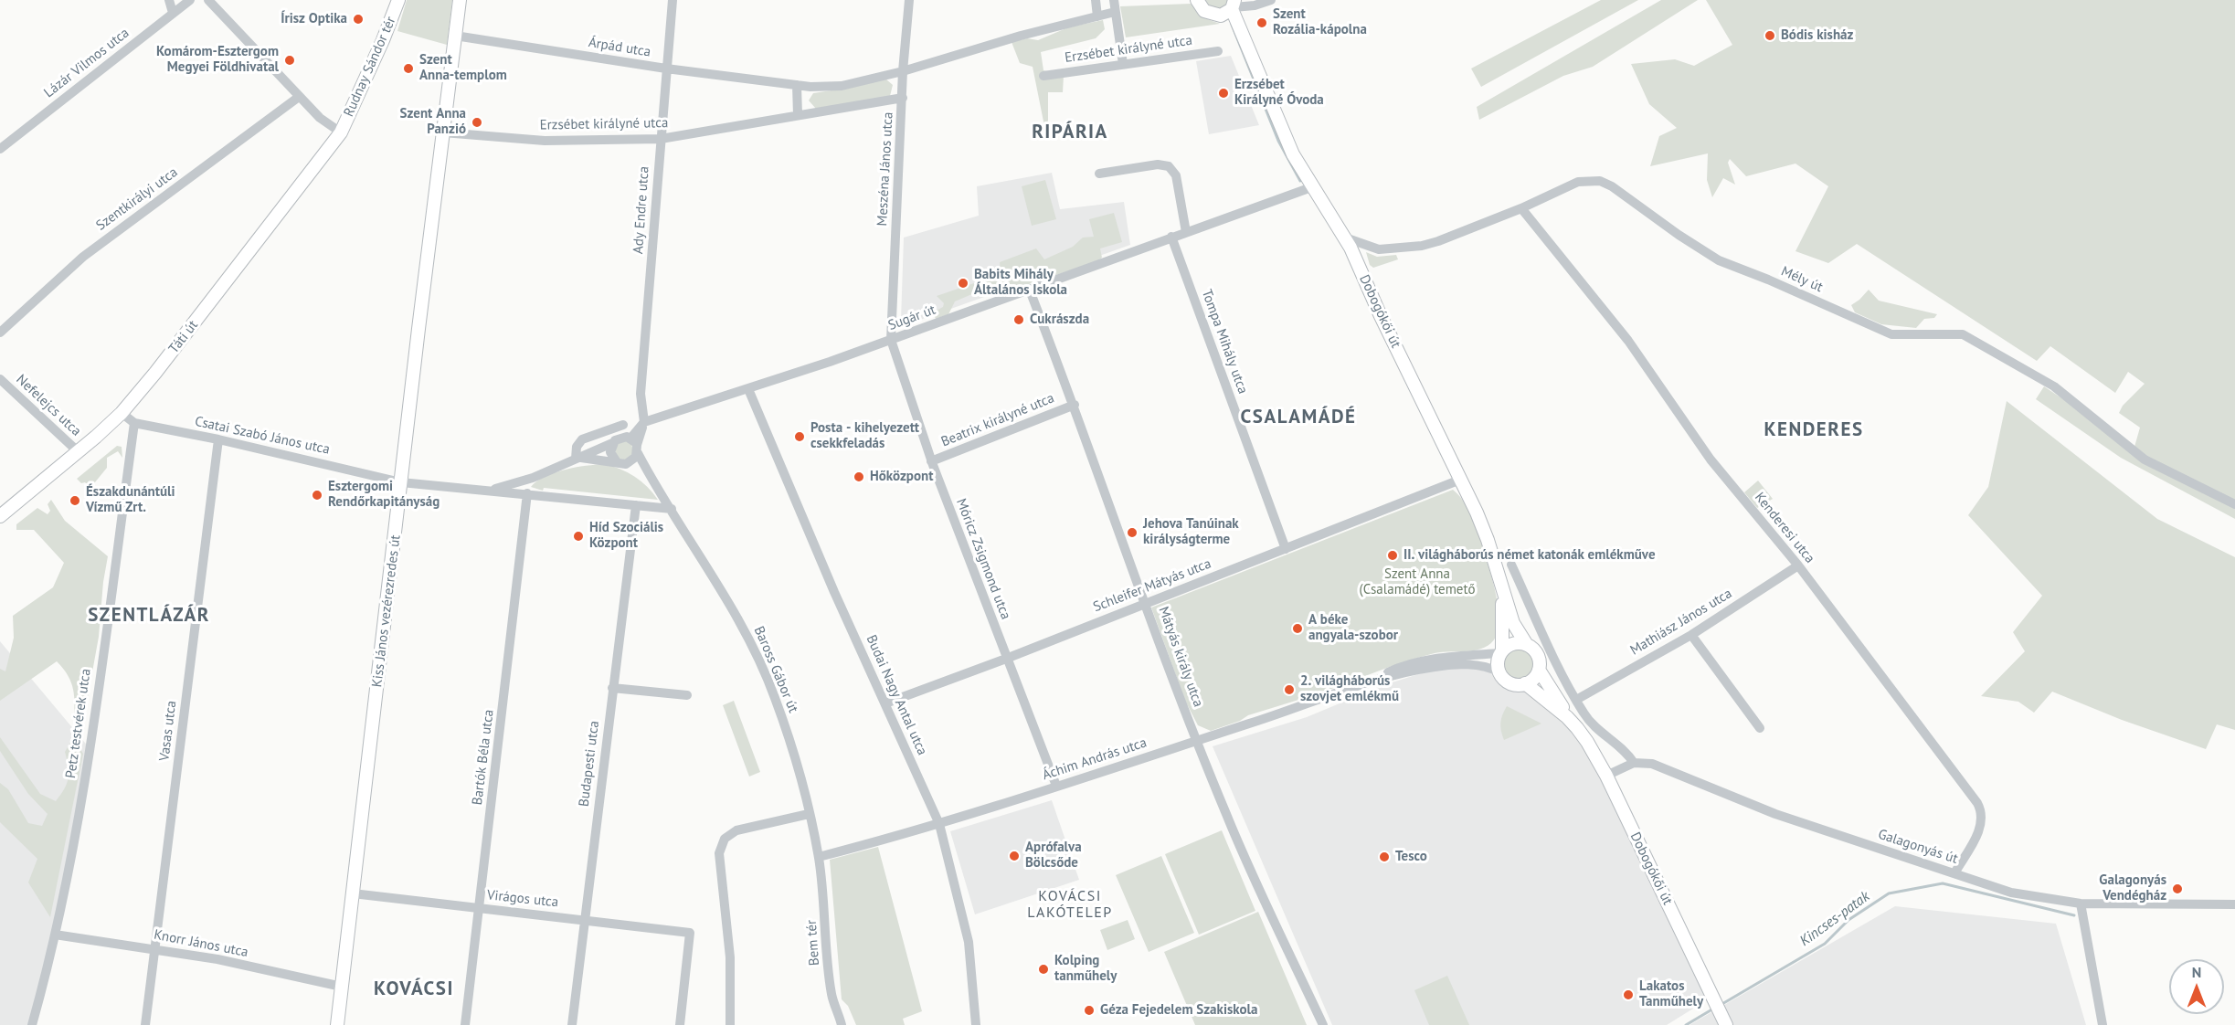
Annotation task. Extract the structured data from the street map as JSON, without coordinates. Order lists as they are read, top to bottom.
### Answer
{
  "streets": {
    "main road": [
      "Rudnay Sándor tér",
      "Dobogókői út",
      "Táti út",
      "Kiss János vezérezredes út"
    ],
    "street": [
      "Árpád utca",
      "Erzsébet királyné utca",
      "Lázár Vilmos utca",
      "Meszéna János utca",
      "Szentkirályi utca",
      "Ady Endre utca",
      "Mély út",
      "Sugár út",
      "Tompa Mihály utca",
      "Nefelejcs utca",
      "Beatrix királyné utca",
      "Csatai Szabó János utca",
      "Kenderesi utca",
      "Móricz Zsigmond utca",
      "Schleifer Mátyás utca",
      "Mathiász János utca",
      "Mátyás király utca",
      "Baross Gábor út",
      "Budai Nagy Antal utca",
      "Petz testvérek utca",
      "Vasas utca",
      "Bartók Béla utca",
      "Áchim András utca",
      "Budapesti utca",
      "Galagonyás út",
      "Virágos utca",
      "Bem tér",
      "Knorr János utca"
    ]
  },
  "crossings": [
    ["Árpád utca", "Ady Endre utca"],
    ["Erzsébet királyné utca", "Meszéna János utca"],
    ["Erzsébet királyné utca", "Ady Endre utca"],
    ["Erzsébet királyné utca", "Kiss János vezérezredes út"],
    ["Rudnay Sándor tér", "Táti út"],
    ["Meszéna János utca", "Sugár út"],
    ["Meszéna János utca", "Móricz Zsigmond utca"],
    ["Ady Endre utca", "Sugár út"],
    ["Mély út", "Dobogókői út"],
    ["Mély út", "Kenderesi utca"],
    ["Dobogókői út", "Sugár út"],
    ["Dobogókői út", "Schleifer Mátyás utca"],
    ["Dobogókői út", "Áchim András utca"],
    ["Sugár út", "Tompa Mihály utca"],
    ["Sugár út", "Móricz Zsigmond utca"],
    ["Sugár út", "Mátyás király utca"],
    ["Sugár út", "Budai Nagy Antal utca"],
    ["Táti út", "Nefelejcs utca"],
    ["Táti út", "Csatai Szabó János utca"],
    ["Tompa Mihály utca", "Schleifer Mátyás utca"],
    ["Beatrix királyné utca", "Móricz Zsigmond utca"],
    ["Beatrix királyné utca", "Mátyás király utca"],
    ["Csatai Szabó János utca", "Kiss János vezérezredes út"],
    ["Csatai Szabó János utca", "Petz testvérek utca"],
    ["Csatai Szabó János utca", "Vasas utca"],
    ["Kenderesi utca", "Mathiász János utca"],
    ["Kenderesi utca", "Galagonyás út"],
    ["Móricz Zsigmond utca", "Schleifer Mátyás utca"],
    ["Móricz Zsigmond utca", "Áchim András utca"],
    ["Schleifer Mátyás utca", "Mátyás király utca"],
    ["Schleifer Mátyás utca", "Budai Nagy Antal utca"],
    ["Kiss János vezérezredes út", "Virágos utca"],
    ["Kiss János vezérezredes út", "Knorr János utca"],
    ["Mátyás király utca", "Áchim András utca"],
    ["Baross Gábor út", "Áchim András utca"],
    ["Baross Gábor út", "Bem tér"],
    ["Budai Nagy Antal utca", "Áchim András utca"],
    ["Petz testvérek utca", "Knorr János utca"],
    ["Vasas utca", "Knorr János utca"],
    ["Bartók Béla utca", "Virágos utca"],
    ["Áchim András utca", "Bem tér"],
    ["Budapesti utca", "Virágos utca"]
  ],
  "districts": [
    "RIPÁRIA",
    "CSALAMÁDÉ",
    "KENDERES",
    "SZENTLÁZÁR",
    "KOVÁCSI LAKÓTELEP",
    "KOVÁCSI"
  ],
  "water": ["Kincses-patak"],
  "parks": ["Szent Anna (Csalamádé) temető"],
  "places": [
    "Írisz Optika",
    "Szent Rozália-kápolna",
    "Bódis kisház",
    "Komárom-Esztergom Megyei Földhivatal",
    "Szent Anna-templom",
    "Erzsébet Királyné Óvoda",
    "Szent Anna Panzió",
    "Babits Mihály Általános Iskola",
    "Cukrászda",
    "Posta - kihelyezett csekkfeladás",
    "Hőközpont",
    "Esztergomi Rendőrkapitányság",
    "Északdunántúli Vízmű Zrt.",
    "Jehova Tanúinak királyságterme",
    "Híd Szociális Központ",
    "II. világháborús német katonák emlékműve",
    "A béke angyala-szobor",
    "2. világháborús szovjet emlékmű",
    "Aprófalva Bölcsőde",
    "Tesco",
    "Galagonyás Vendégház",
    "Kolping tanműhely",
    "Lakatos Tanműhely",
    "Géza Fejedelem Szakiskola"
  ],
  "north": "top"
}
